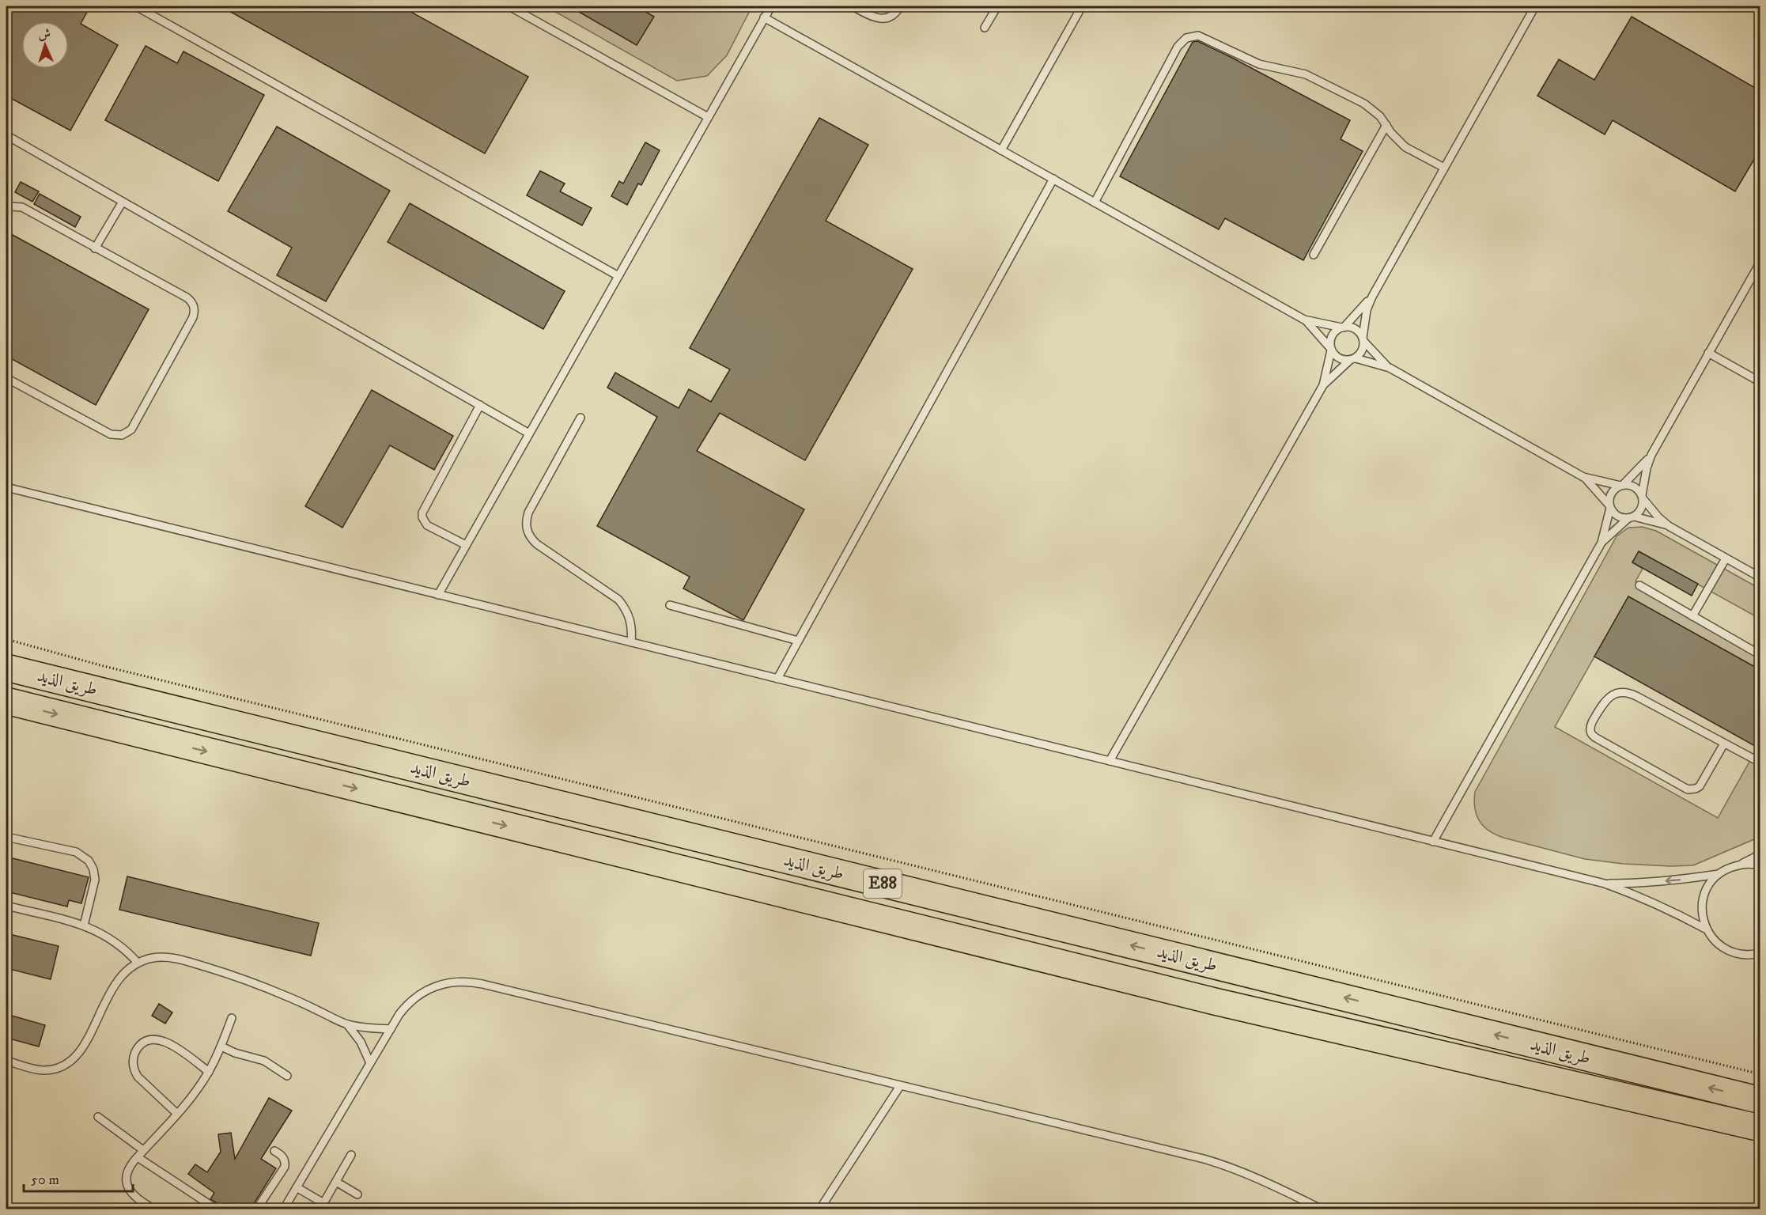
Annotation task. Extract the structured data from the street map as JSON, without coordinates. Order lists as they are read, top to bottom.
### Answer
{
  "streets": {
    "highway": ["طريق الذيد", "E88"]
  },
  "scale_bar": "50 m",
  "north": "top"
}
